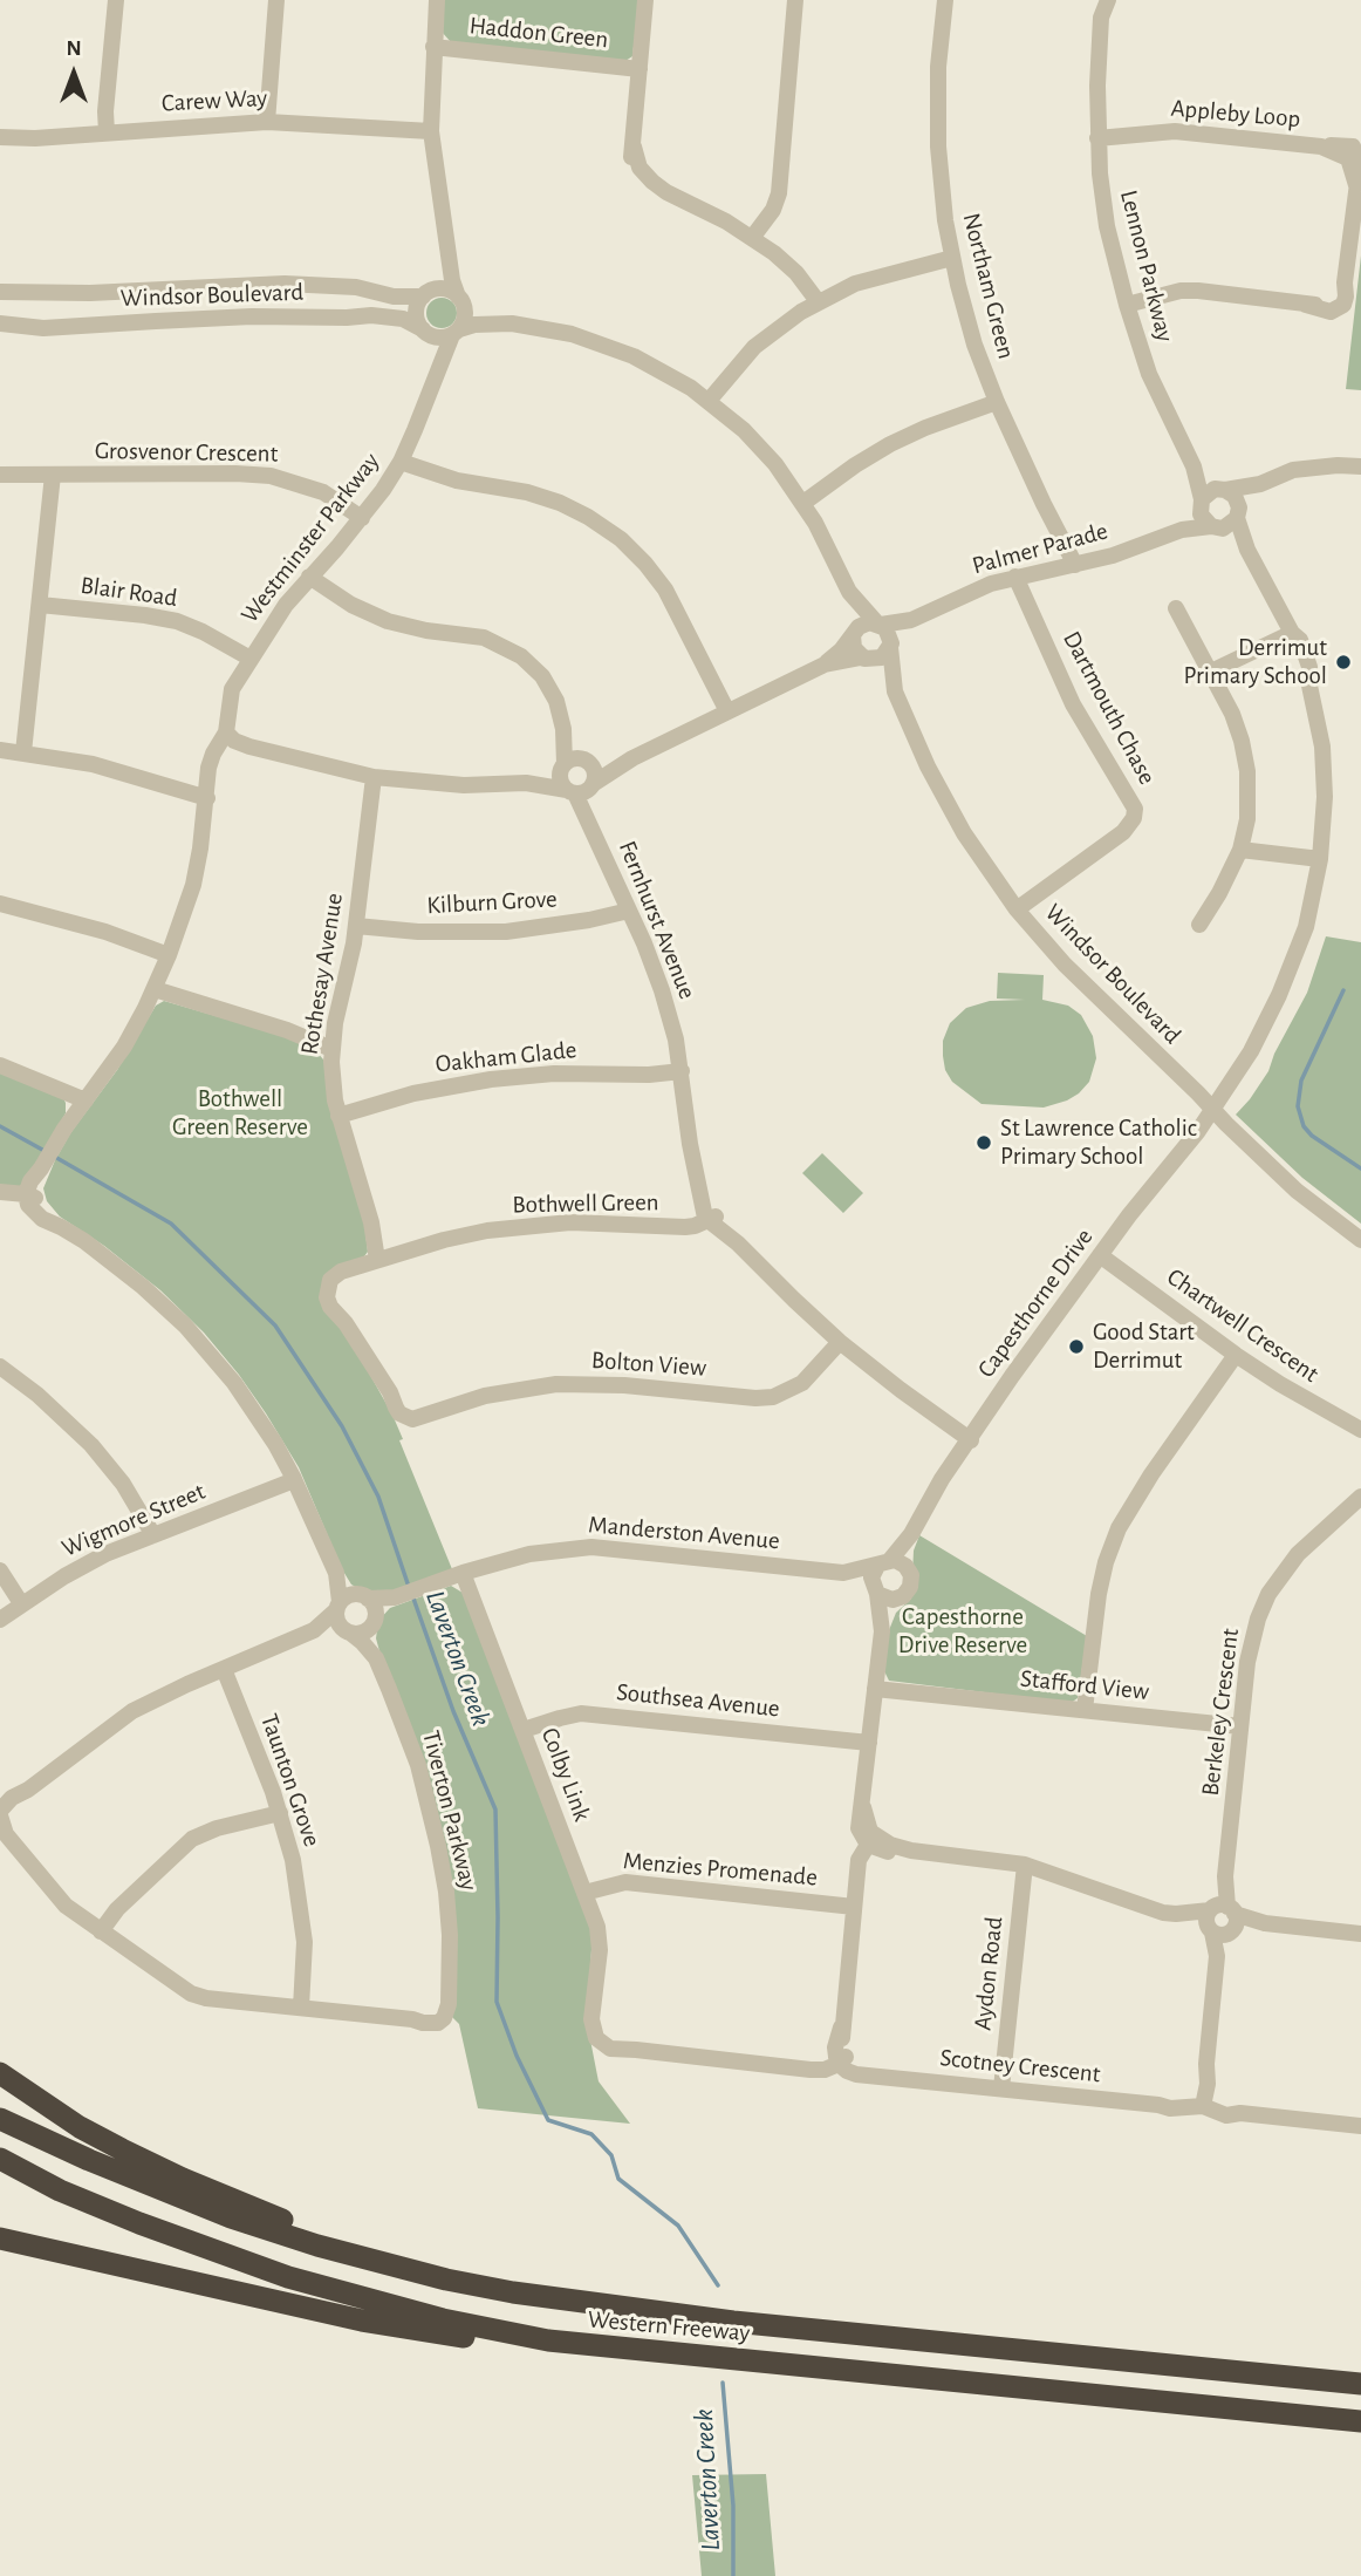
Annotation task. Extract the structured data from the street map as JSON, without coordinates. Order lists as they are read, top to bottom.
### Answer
{
  "streets": {
    "highway": ["Western Freeway"],
    "street": [
      "Haddon Green",
      "Carew Way",
      "Appleby Loop",
      "Lennon Parkway",
      "Northam Green",
      "Windsor Boulevard",
      "Grosvenor Crescent",
      "Westminster Parkway",
      "Palmer Parade",
      "Blair Road",
      "Dartmouth Chase",
      "Kilburn Grove",
      "Fernhurst Avenue",
      "Rothesay Avenue",
      "Oakham Glade",
      "Bothwell Green",
      "Capesthorne Drive",
      "Chartwell Crescent",
      "Bolton View",
      "Wigmore Street",
      "Manderston Avenue",
      "Stafford View",
      "Southsea Avenue",
      "Berkeley Crescent",
      "Colby Link",
      "Taunton Grove",
      "Tiverton Parkway",
      "Menzies Promenade",
      "Aydon Road",
      "Scotney Crescent"
    ]
  },
  "crossings": [
    ["Appleby Loop", "Lennon Parkway"],
    ["Lennon Parkway", "Windsor Boulevard"],
    ["Lennon Parkway", "Palmer Parade"],
    ["Lennon Parkway", "Capesthorne Drive"],
    ["Northam Green", "Palmer Parade"],
    ["Windsor Boulevard", "Westminster Parkway"],
    ["Windsor Boulevard", "Palmer Parade"],
    ["Windsor Boulevard", "Dartmouth Chase"],
    ["Windsor Boulevard", "Capesthorne Drive"],
    ["Grosvenor Crescent", "Westminster Parkway"],
    ["Westminster Parkway", "Blair Road"],
    ["Palmer Parade", "Dartmouth Chase"],
    ["Kilburn Grove", "Fernhurst Avenue"],
    ["Kilburn Grove", "Rothesay Avenue"],
    ["Fernhurst Avenue", "Oakham Glade"],
    ["Fernhurst Avenue", "Bothwell Green"],
    ["Rothesay Avenue", "Oakham Glade"],
    ["Rothesay Avenue", "Bothwell Green"],
    ["Bothwell Green", "Bolton View"],
    ["Capesthorne Drive", "Chartwell Crescent"],
    ["Capesthorne Drive", "Manderston Avenue"],
    ["Manderston Avenue", "Colby Link"],
    ["Manderston Avenue", "Tiverton Parkway"],
    ["Stafford View", "Berkeley Crescent"],
    ["Southsea Avenue", "Colby Link"],
    ["Berkeley Crescent", "Scotney Crescent"],
    ["Colby Link", "Menzies Promenade"],
    ["Colby Link", "Scotney Crescent"],
    ["Taunton Grove", "Tiverton Parkway"],
    ["Aydon Road", "Scotney Crescent"]
  ],
  "water": ["Laverton Creek"],
  "parks": ["Bothwell Green Reserve", "Capesthorne Drive Reserve"],
  "places": ["Derrimut Primary School", "St Lawrence Catholic Primary School", "Good Start Derrimut"],
  "north": "top"
}
